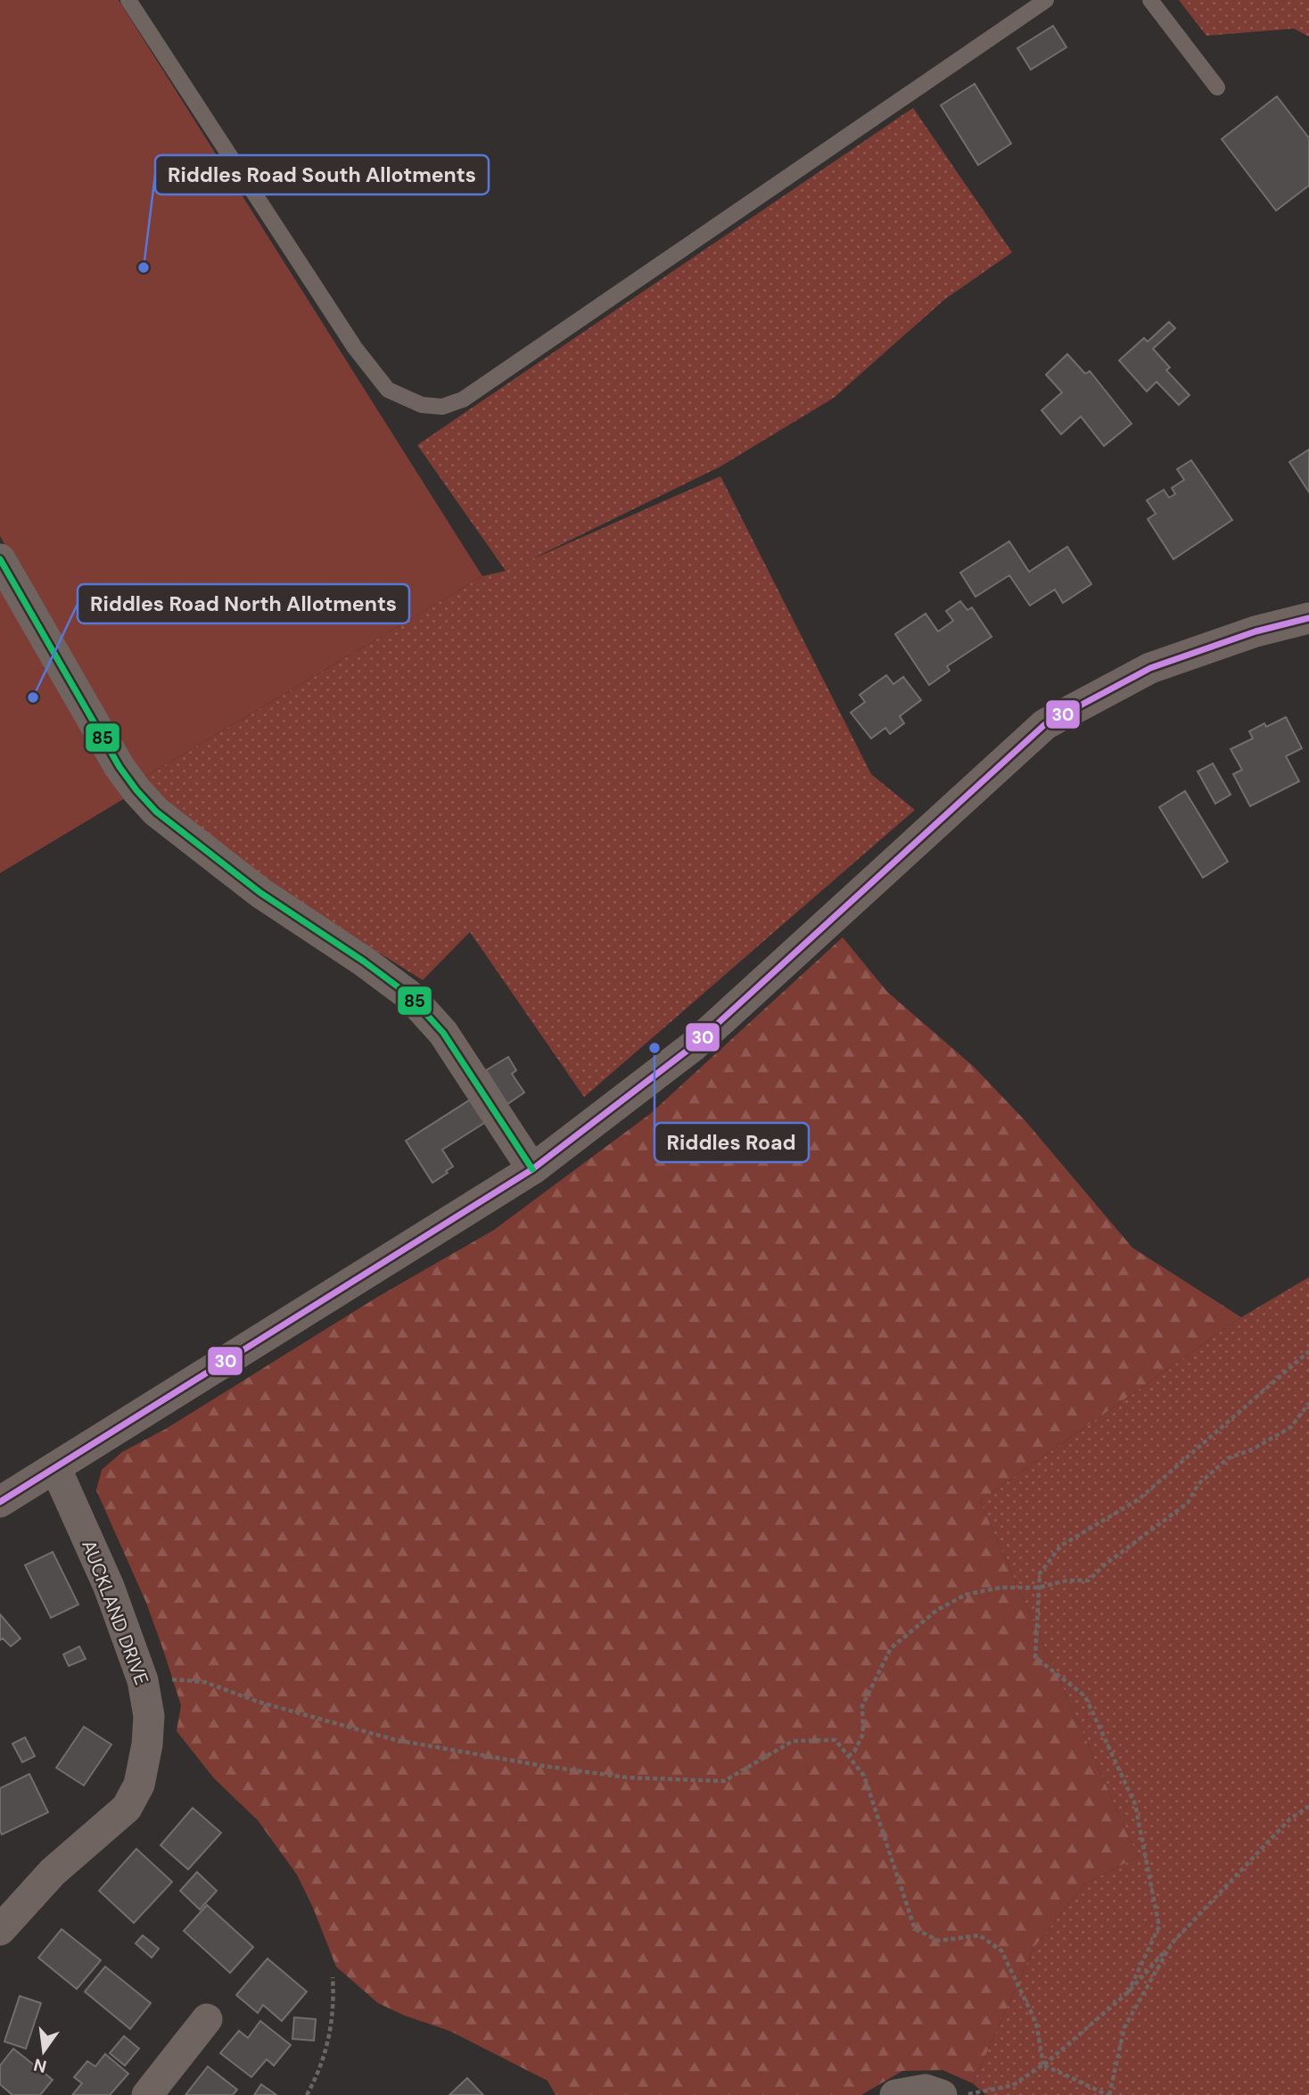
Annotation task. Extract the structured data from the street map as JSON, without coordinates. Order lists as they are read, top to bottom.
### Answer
{
  "streets": {
    "street": ["AUCKLAND DRIVE"]
  },
  "places": ["Riddles Road South Allotments", "Riddles Road North Allotments", "Riddles Road"],
  "lines": ["transit line 85", "transit line 30"],
  "north": "bottom"
}
